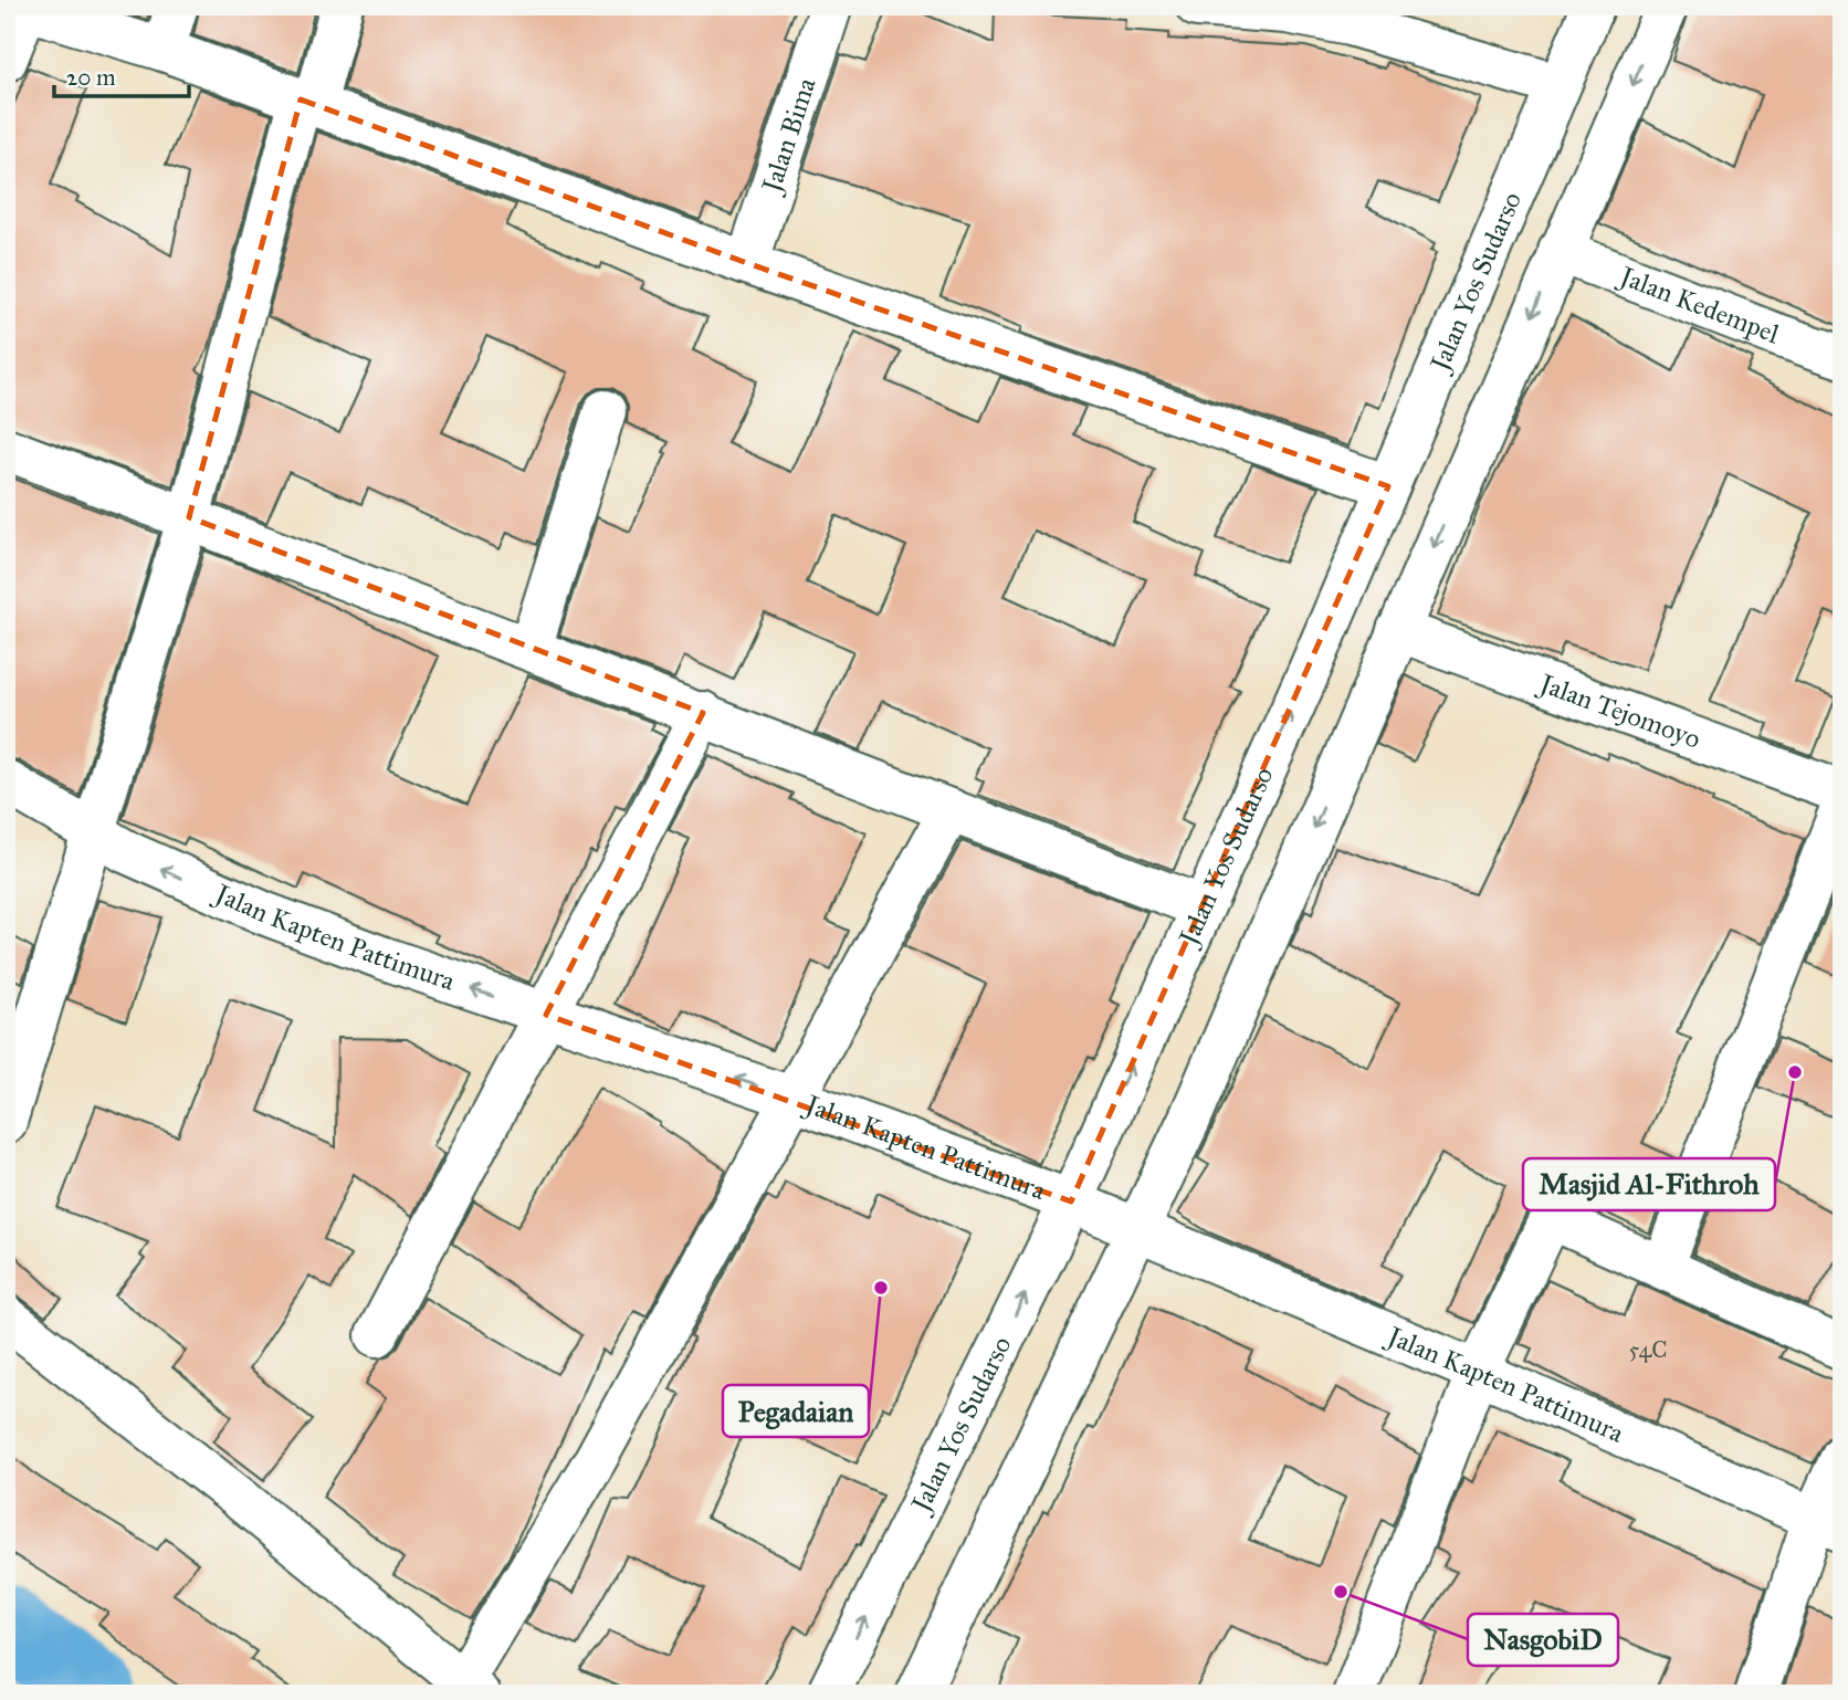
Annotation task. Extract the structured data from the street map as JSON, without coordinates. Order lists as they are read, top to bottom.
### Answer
{
  "streets": {
    "street": [
      "Jalan Bima",
      "Jalan Yos Sudarso",
      "Jalan Kedempel",
      "Jalan Tejomoyo",
      "Jalan Kapten Pattimura"
    ]
  },
  "crossings": [
    ["Jalan Yos Sudarso", "Jalan Kapten Pattimura"]
  ],
  "places": ["Masjid Al-Fithroh", "Pegadaian", "NasgobiD"],
  "house_numbers": ["54C"],
  "scale_bar": "20 m"
}
